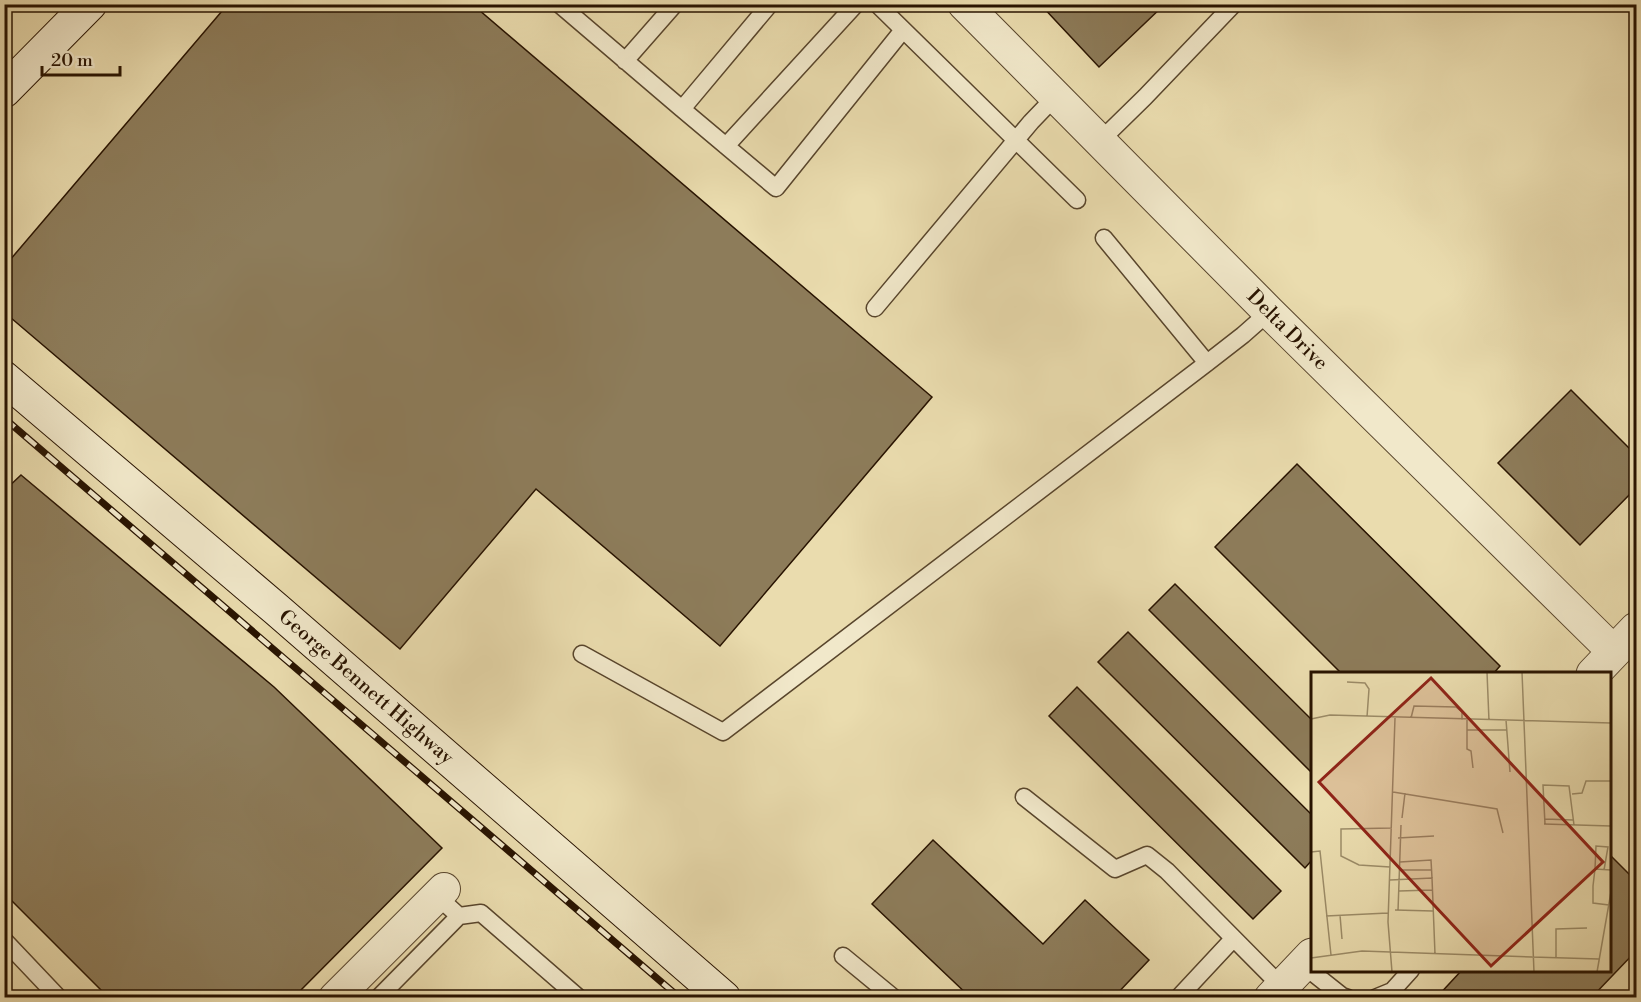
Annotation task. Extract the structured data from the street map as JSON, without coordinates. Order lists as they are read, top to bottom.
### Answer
{
  "streets": {
    "main road": ["George Bennett Highway"],
    "street": ["Delta Drive"]
  },
  "scale_bar": "20 m"
}
